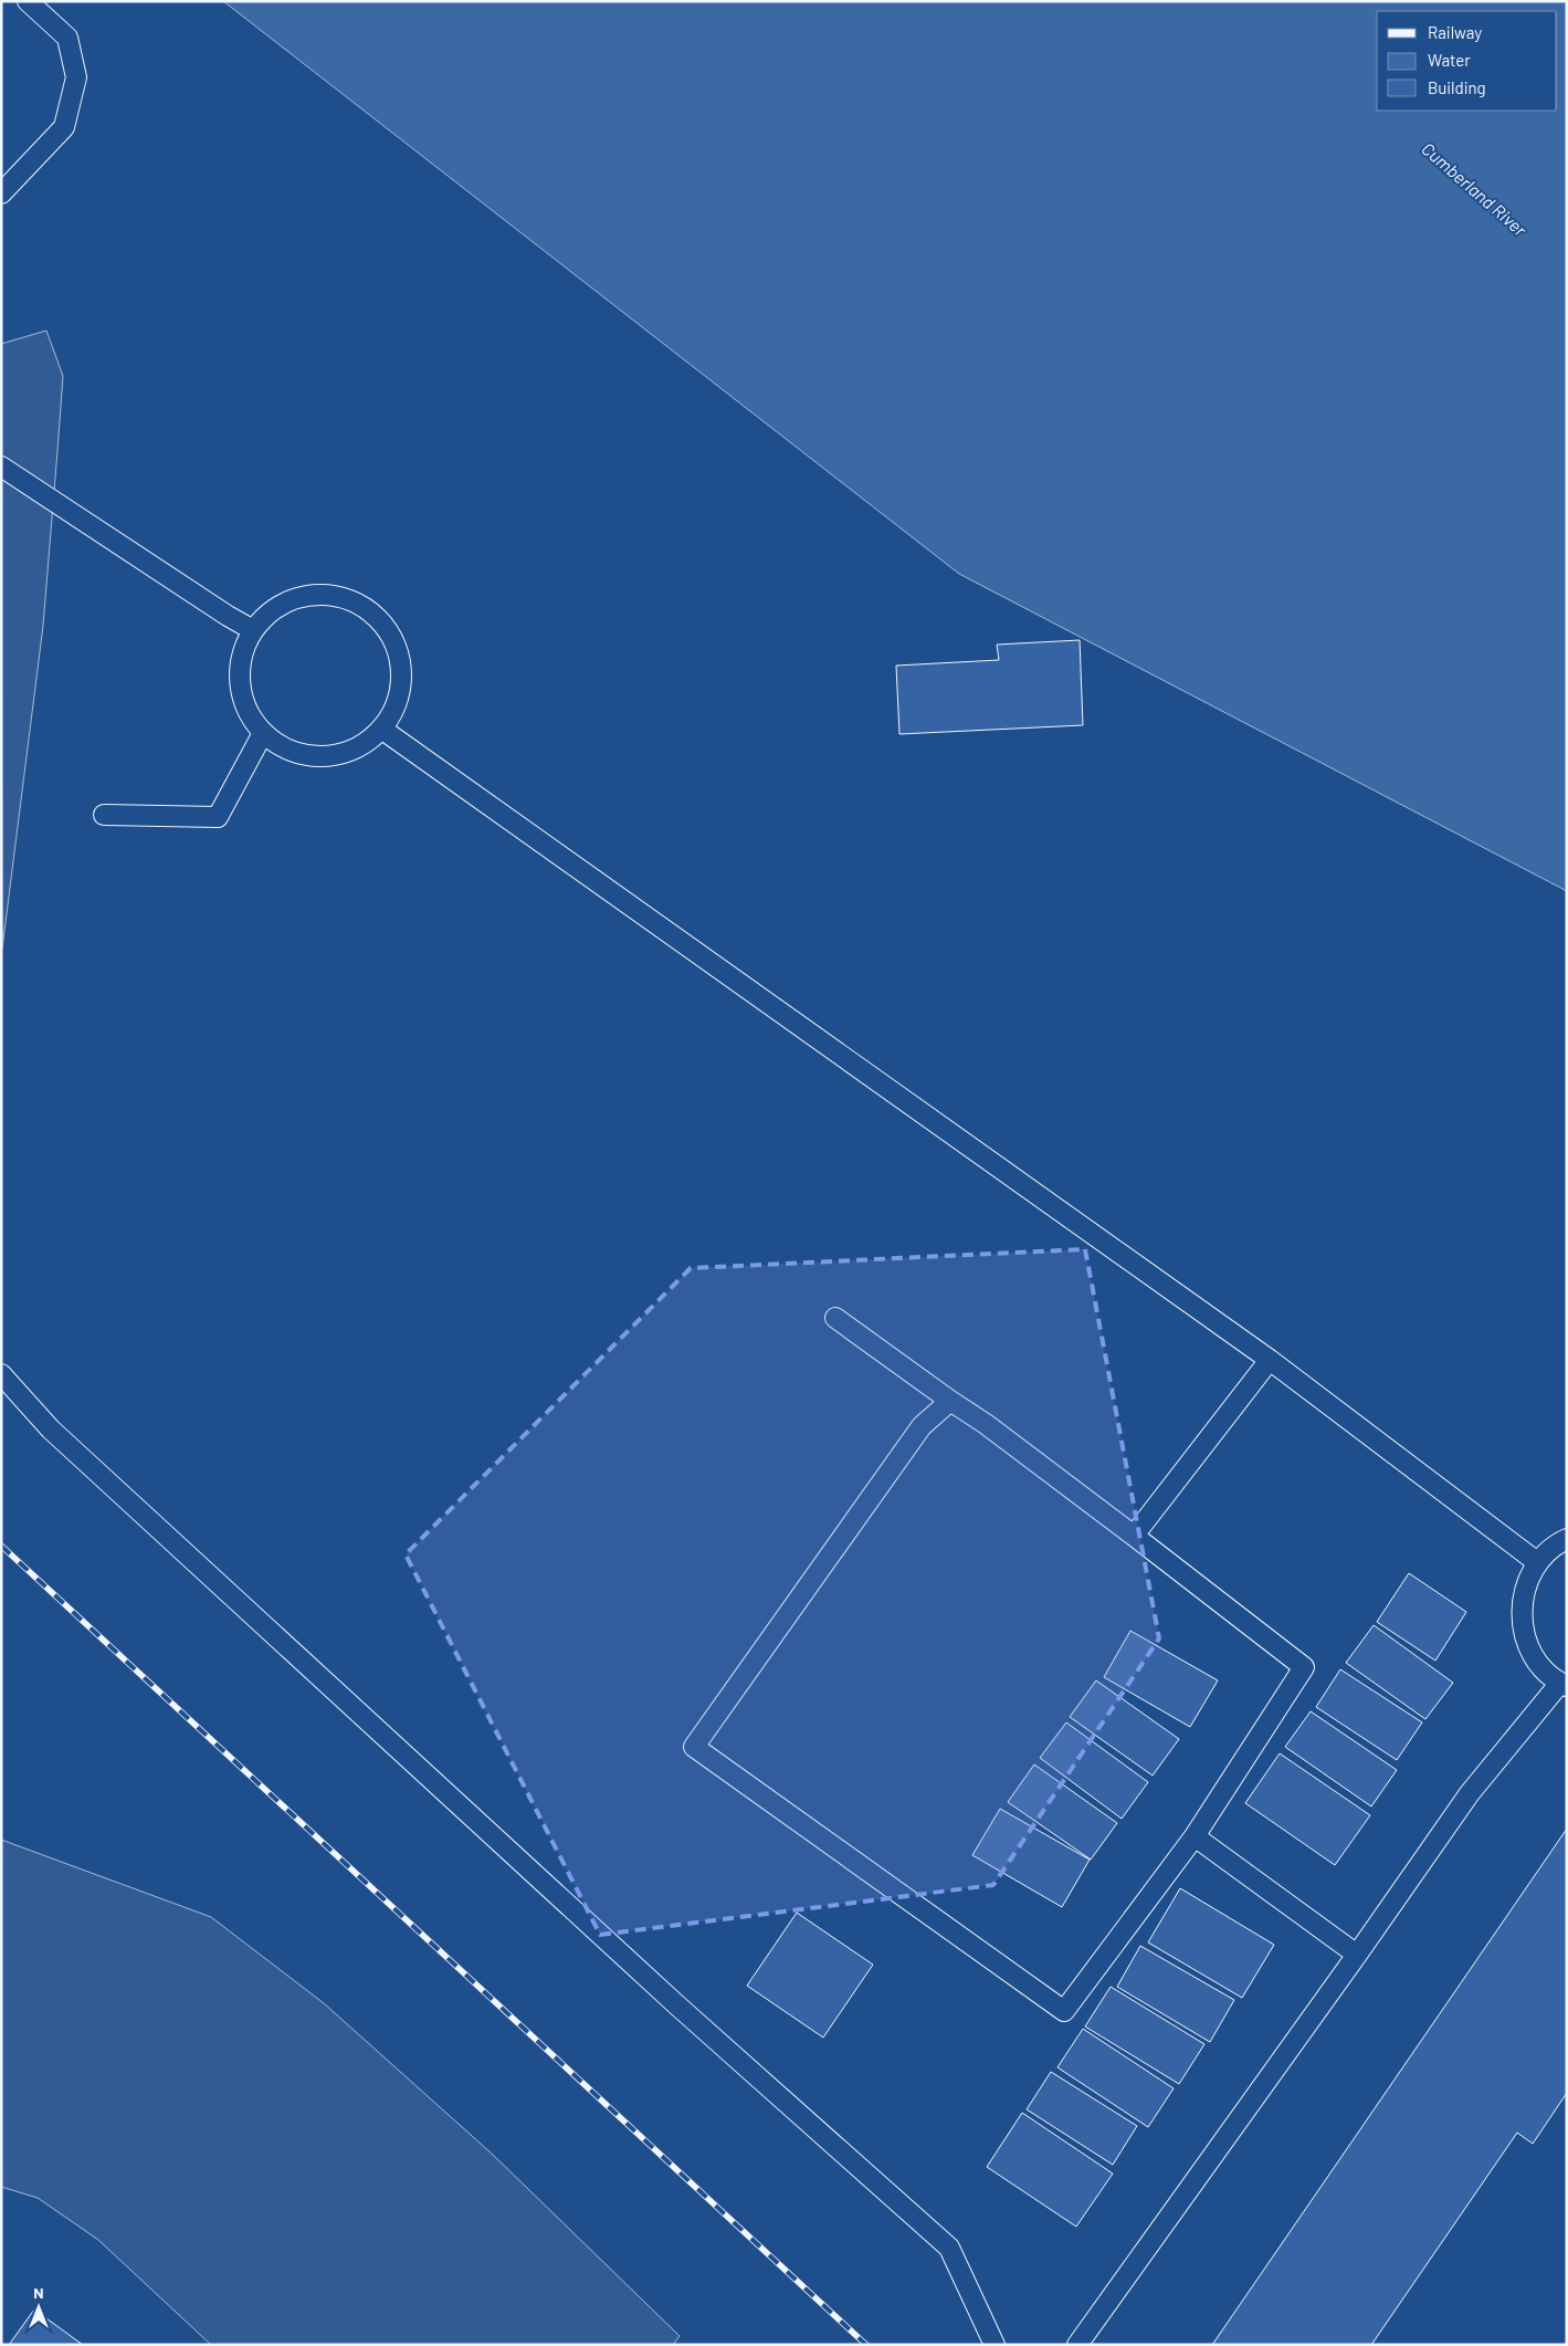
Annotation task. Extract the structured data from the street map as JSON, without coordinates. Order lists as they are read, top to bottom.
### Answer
{
  "water": ["Cumberland River"],
  "legend": ["Railway", "Water", "Building"],
  "north": "top"
}
